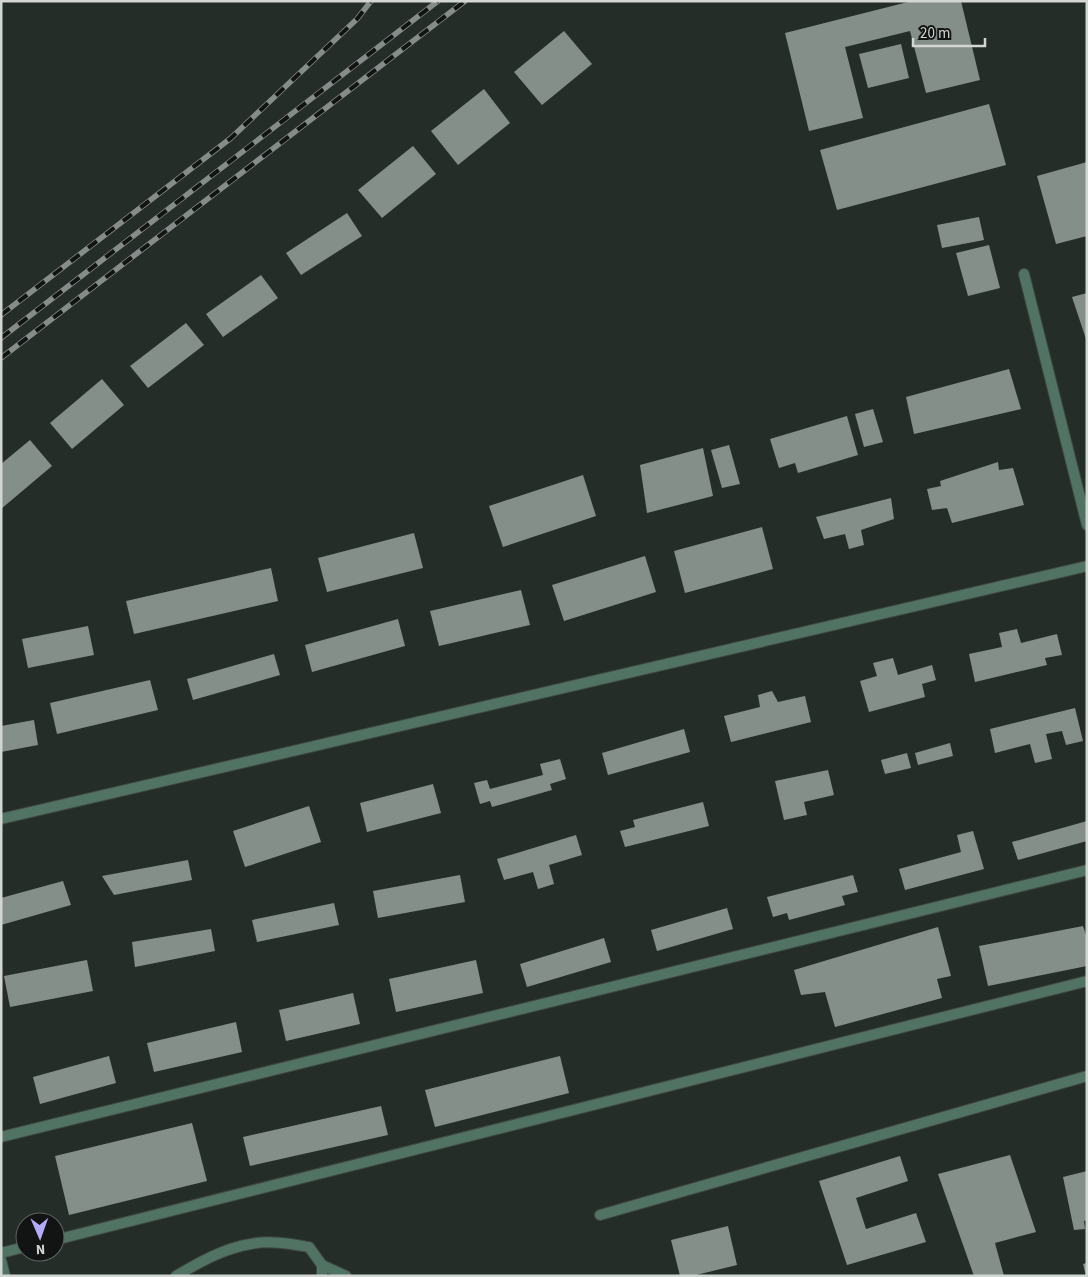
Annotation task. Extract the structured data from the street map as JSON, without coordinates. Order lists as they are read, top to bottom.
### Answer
{
  "scale_bar": "20 m",
  "north": "bottom"
}
